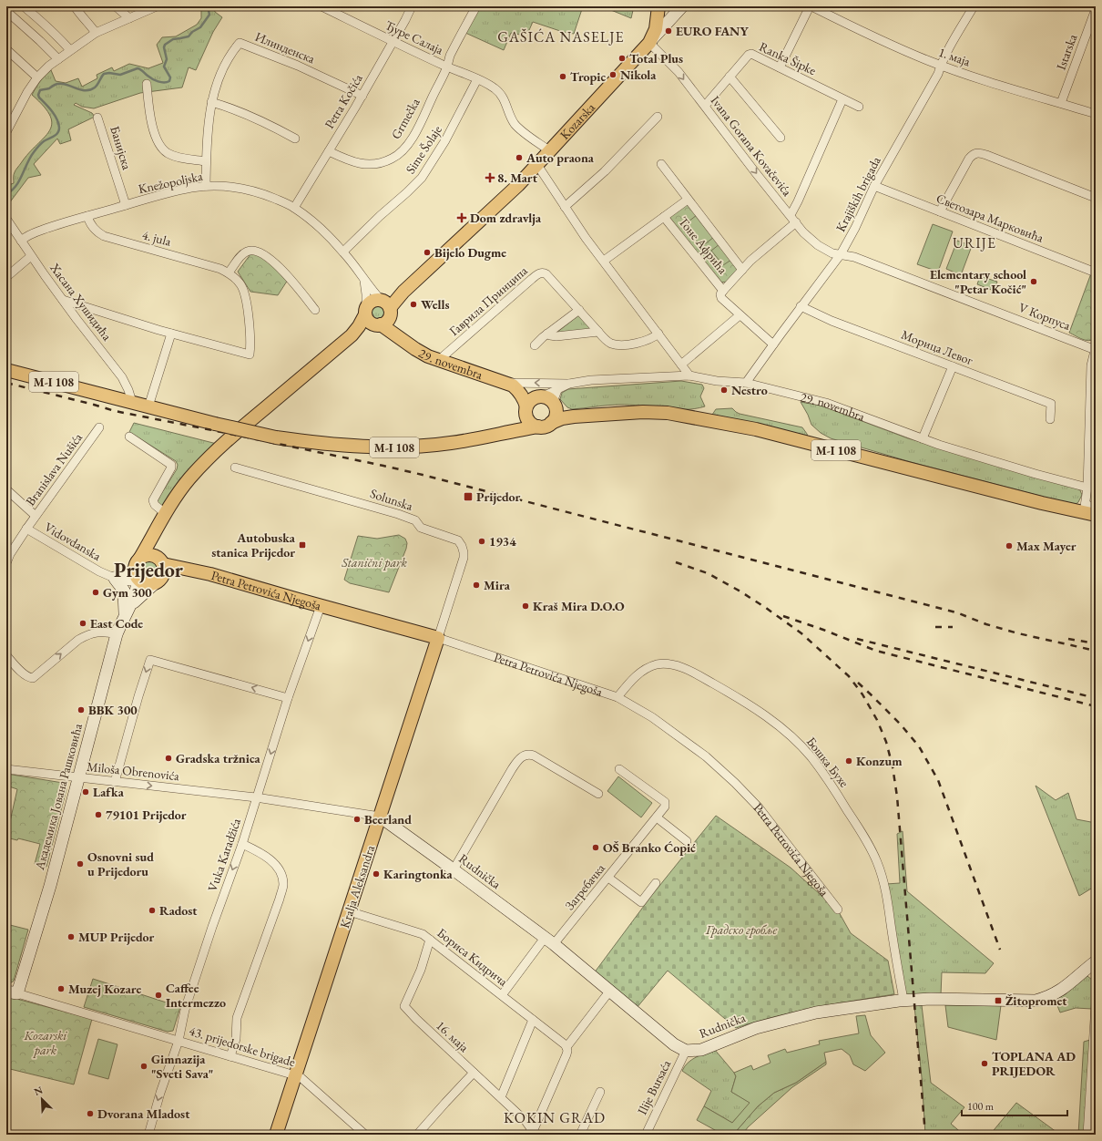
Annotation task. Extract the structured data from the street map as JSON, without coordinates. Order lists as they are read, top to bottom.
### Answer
{
  "streets": {
    "main road": [
      "Kozarska",
      "29. novembra",
      "M-I 108",
      "Petra Petrovića Njegoša",
      "Kralja Aleksandra"
    ],
    "street": [
      "Ђуре Салаја",
      "Илинденска",
      "Istarska",
      "1. маја",
      "Ranka Šipke",
      "Petra Kočića",
      "Grmečka",
      "Ivana Gorana Kovačevića",
      "Банијска",
      "Sime Šolaje",
      "Knežopoljska",
      "Krajiških brigada",
      "Светозара Марковића",
      "4. jula",
      "Тоне Афрића",
      "Гаврила Принципа",
      "Хасана Хушидића",
      "V Корпуса",
      "Морица Левог",
      "Branislava Nušića",
      "Solunska",
      "Vidovdanska",
      "Бошка Бухе",
      "Miloša Obrenovića",
      "Академика Јована Рашковића",
      "Vuka Karadžića",
      "Rudnička",
      "Загребачка",
      "Бориса Kидрича",
      "16. маја",
      "43. prijedorske brigade",
      "Ilije Bursaća"
    ]
  },
  "crossings": [
    ["Ђуре Салаја", "Petra Kočića"],
    ["Ђуре Салаја", "Grmečka"],
    ["Ђуре Салаја", "Kozarska"],
    ["Ђуре Салаја", "Sime Šolaje"],
    ["Илинденска", "Petra Kočića"],
    ["Илинденска", "Knežopoljska"],
    ["Istarska", "1. маја"],
    ["1. маја", "Krajiških brigada"],
    ["Ranka Šipke", "Ivana Gorana Kovačevića"],
    ["Petra Kočića", "Grmečka"],
    ["Petra Kočića", "Knežopoljska"],
    ["Kozarska", "Ivana Gorana Kovačevića"],
    ["Kozarska", "Knežopoljska"],
    ["Kozarska", "29. novembra"],
    ["Ivana Gorana Kovačevića", "Krajiških brigada"],
    ["Ivana Gorana Kovačevića", "V Корпуса"],
    ["Банијска", "Knežopoljska"],
    ["Sime Šolaje", "Knežopoljska"],
    ["Knežopoljska", "4. jula"],
    ["Knežopoljska", "Хасана Хушидића"],
    ["Knežopoljska", "29. novembra"],
    ["Krajiških brigada", "Светозара Марковића"],
    ["Krajiških brigada", "V Корпуса"],
    ["Krajiških brigada", "Морица Левог"],
    ["Krajiških brigada", "29. novembra"],
    ["Гаврила Принципа", "29. novembra"],
    ["Хасана Хушидића", "M-I 108"],
    ["29. novembra", "M-I 108"],
    ["Branislava Nušića", "Vidovdanska"],
    ["Solunska", "Petra Petrovića Njegoša"],
    ["Solunska", "Kralja Aleksandra"],
    ["Vidovdanska", "Petra Petrovića Njegoša"],
    ["Petra Petrovića Njegoša", "Бошка Бухе"],
    ["Petra Petrovića Njegoša", "Vuka Karadžića"],
    ["Petra Petrovića Njegoša", "Kralja Aleksandra"],
    ["Бошка Бухе", "Rudnička"],
    ["Miloša Obrenovića", "Академика Јована Рашковића"],
    ["Miloša Obrenovića", "Vuka Karadžića"],
    ["Miloša Obrenovića", "Rudnička"],
    ["Miloša Obrenovića", "Kralja Aleksandra"],
    ["Академика Јована Рашковића", "43. prijedorske brigade"],
    ["Vuka Karadžića", "43. prijedorske brigade"],
    ["Rudnička", "Kralja Aleksandra"],
    ["Rudnička", "Загребачка"],
    ["Rudnička", "Ilije Bursaća"],
    ["Kralja Aleksandra", "Бориса Kидрича"],
    ["Kralja Aleksandra", "43. prijedorske brigade"],
    ["Загребачка", "Бориса Kидрича"],
    ["Бориса Kидрича", "16. маја"]
  ],
  "one_way": ["Miloša Obrenovića", "Vuka Karadžića"],
  "districts": [
    "GAŠIĆA NASELJE",
    "URIJE",
    "Prijedor",
    "KOKIN GRAD"
  ],
  "parks": ["Stanični park", "Градско гробље", "Kozarski park"],
  "places": {
    "other": [
      "EURO FANY",
      "Total Plus",
      "Nikola",
      "Tropic",
      "Auto praona",
      "Bijelo Dugme",
      "Elementary school \"Petar Kočić\"",
      "Wells",
      "Nestro",
      "1934",
      "Max Mayer",
      "Mira",
      "Gym 300",
      "Kraš Mira D.O.O",
      "East Code",
      "BBK 300",
      "Gradska tržnica",
      "Konzum",
      "Lafka",
      "79101 Prijedor",
      "Beerland",
      "OŠ Branko Ćopić",
      "Osnovni sud u Prijedoru",
      "Karingtonka",
      "Radost",
      "MUP Prijedor",
      "Muzej Kozare",
      "Caffee Intermezzo",
      "TOPLANA AD PRIJEDOR",
      "Gimnazija \"Sveti Sava\"",
      "Dvorana Mladost"
    ],
    "health": ["8. Mart", "Dom zdravlja"],
    "transit": ["Prijedor", "Autobuska stanica Prijedor", "Žitopromet"]
  },
  "scale_bar": "100 m",
  "north": "top left"
}
